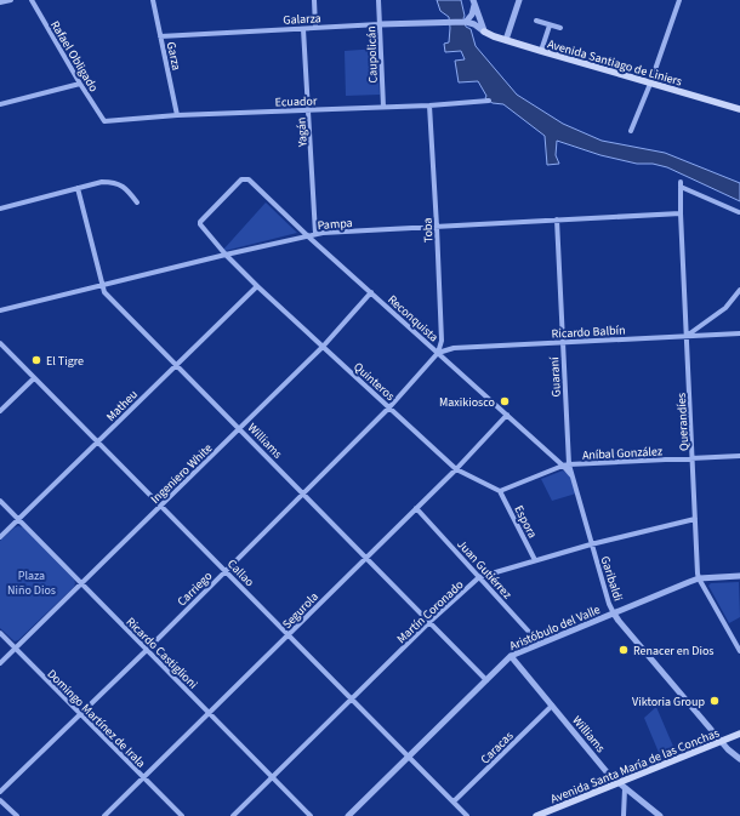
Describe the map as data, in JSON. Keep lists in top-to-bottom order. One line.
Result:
{"streets":{"main road":["Avenida Santiago de Liniers","Avenida Santa María de las Conchas"],"street":["Galarza","Caupolicán","Rafael Obligado","Garza","Ecuador","Yagán","Pampa","Toba","Reconquista","Ricardo Balbín","Guaraní","Quinteros","Matheu","Querandíes","Williams","Aníbal González","Ingeniero White","Espora","Juan Gutiérrez","Callao","Garibaldi","Carriego","Segurola","Martín Coronado","Aristóbulo del Valle","Ricardo Castiglioni","Domingo Martínez de Irala","Caracas"]},"crossings":[["Galarza","Caupolicán"],["Galarza","Garza"],["Galarza","Avenida Santiago de Liniers"],["Galarza","Yagán"],["Caupolicán","Ecuador"],["Rafael Obligado","Ecuador"],["Garza","Ecuador"],["Ecuador","Yagán"],["Ecuador","Toba"],["Yagán","Pampa"],["Pampa","Toba"],["Pampa","Reconquista"],["Pampa","Guaraní"],["Pampa","Quinteros"],["Pampa","Querandíes"],["Pampa","Williams"],["Toba","Reconquista"],["Toba","Ricardo Balbín"],["Toba","Carriego"],["Reconquista","Ricardo Balbín"],["Reconquista","Guaraní"],["Reconquista","Quinteros"],["Reconquista","Aníbal González"],["Reconquista","Ingeniero White"],["Reconquista","Garibaldi"],["Reconquista","Carriego"],["Reconquista","Segurola"],["Ricardo Balbín","Guaraní"],["Ricardo Balbín","Querandíes"],["Ricardo Balbín","Carriego"],["Guaraní","Aníbal González"],["Guaraní","Garibaldi"],["Quinteros","Matheu"],["Quinteros","Ingeniero White"],["Quinteros","Espora"],["Quinteros","Carriego"],["Quinteros","Segurola"],["Matheu","Williams"],["Matheu","Callao"],["Matheu","Ricardo Castiglioni"],["Querandíes","Aníbal González"],["Querandíes","Martín Coronado"],["Querandíes","Aristóbulo del Valle"],["Williams","Ingeniero White"],["Williams","Carriego"],["Williams","Segurola"],["Williams","Martín Coronado"],["Williams","Aristóbulo del Valle"],["Williams","Caracas"],["Williams","Avenida Santa María de las Conchas"],["Ingeniero White","Callao"],["Ingeniero White","Ricardo Castiglioni"],["Ingeniero White","Domingo Martínez de Irala"],["Espora","Martín Coronado"],["Juan Gutiérrez","Segurola"],["Juan Gutiérrez","Martín Coronado"],["Juan Gutiérrez","Aristóbulo del Valle"],["Callao","Carriego"],["Callao","Segurola"],["Callao","Martín Coronado"],["Callao","Aristóbulo del Valle"],["Callao","Caracas"],["Garibaldi","Martín Coronado"],["Garibaldi","Aristóbulo del Valle"],["Garibaldi","Avenida Santa María de las Conchas"],["Carriego","Ricardo Castiglioni"],["Carriego","Domingo Martínez de Irala"],["Segurola","Ricardo Castiglioni"],["Segurola","Domingo Martínez de Irala"],["Martín Coronado","Ricardo Castiglioni"]],"parks":["Plaza Niño Dios"],"places":["El Tigre","Maxikiosco","Renacer en Dios","Viktoria Group"]}
